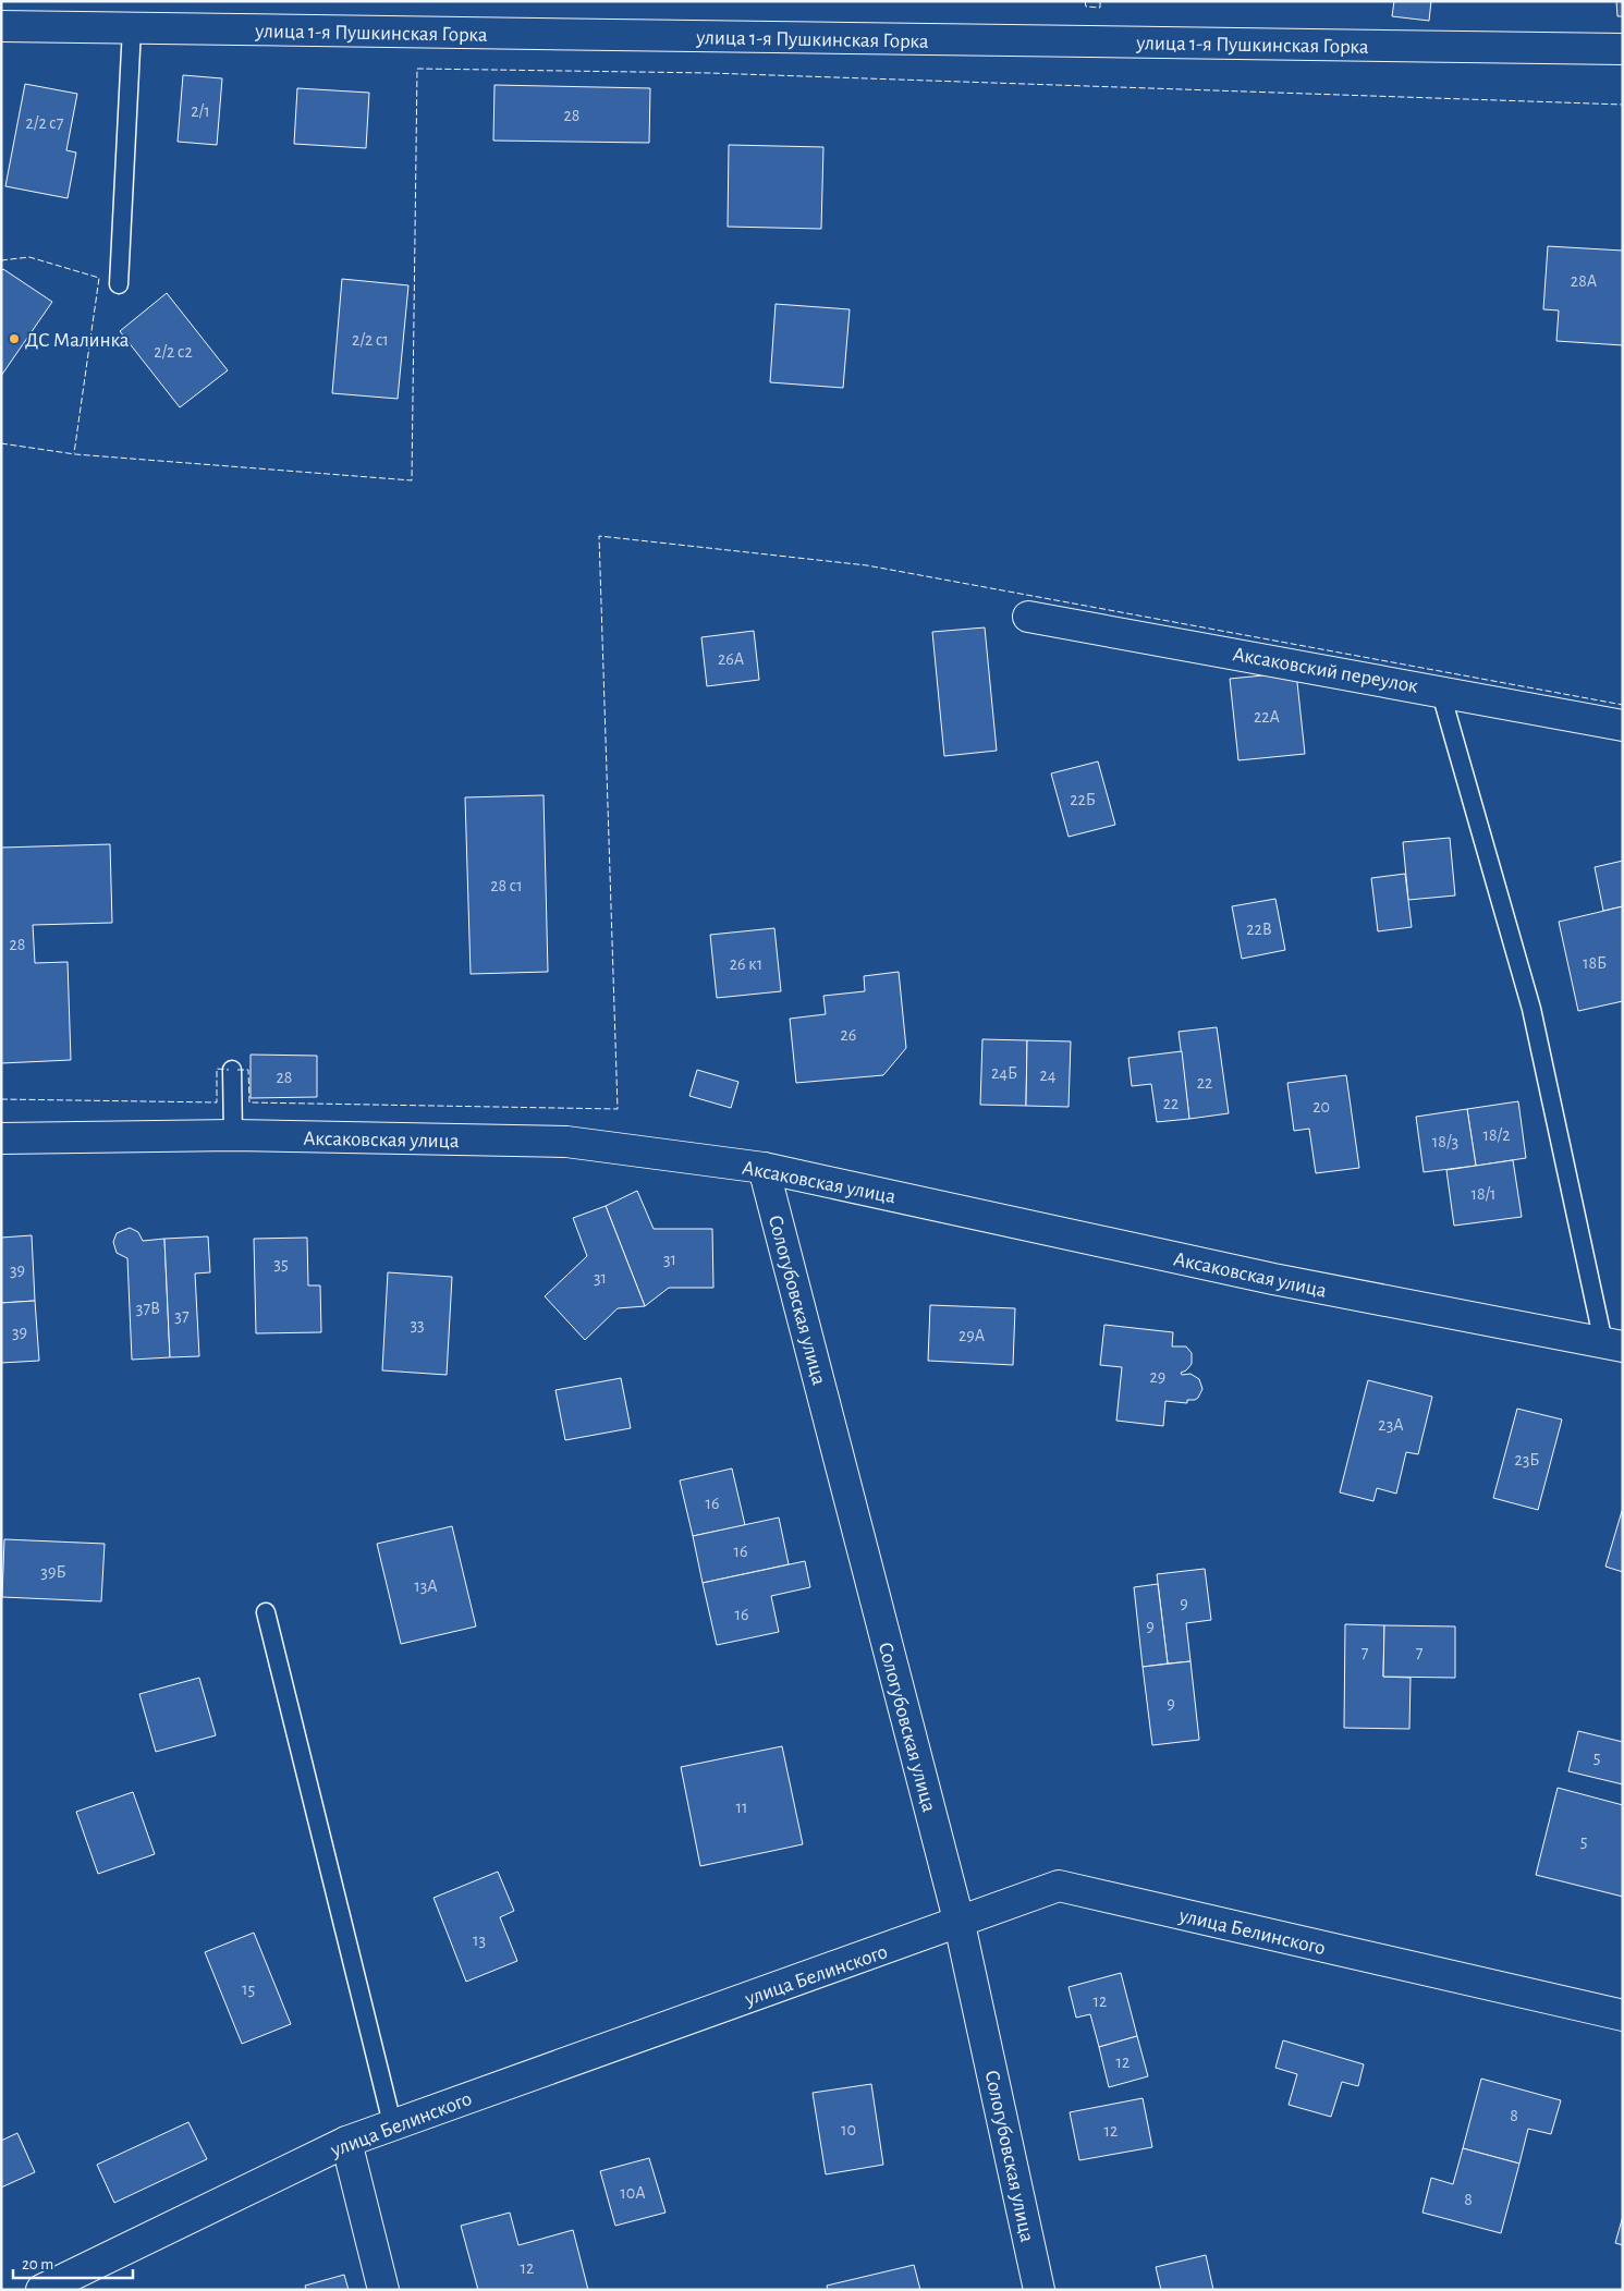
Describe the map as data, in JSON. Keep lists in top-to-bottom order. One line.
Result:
{"streets":{"street":["улица 1-я Пушкинская Горка","Аксаковский переулок","Аксаковская улица","Сологубовская улица","улица Белинского"]},"crossings":[["Аксаковская улица","Сологубовская улица"],["Сологубовская улица","улица Белинского"]],"places":["ДС Малинка"],"house_numbers":["2/1","28","2/2 с7","28А","2/2 с1","2/2 с2","26А","22А","22Б","28 с1","22В","28","18Б","26 к1","26","24Б","24","28","22","22","20","18/2","18/3","18/1","31","35","39","31","37В","37","33","39","29А","29","23А","23Б","16","16","39Б","13А","9","16","9","7","7","9","5","11","5","13","15","12","12","8","10","12","10А","8","12"],"scale_bar":"20 m"}
